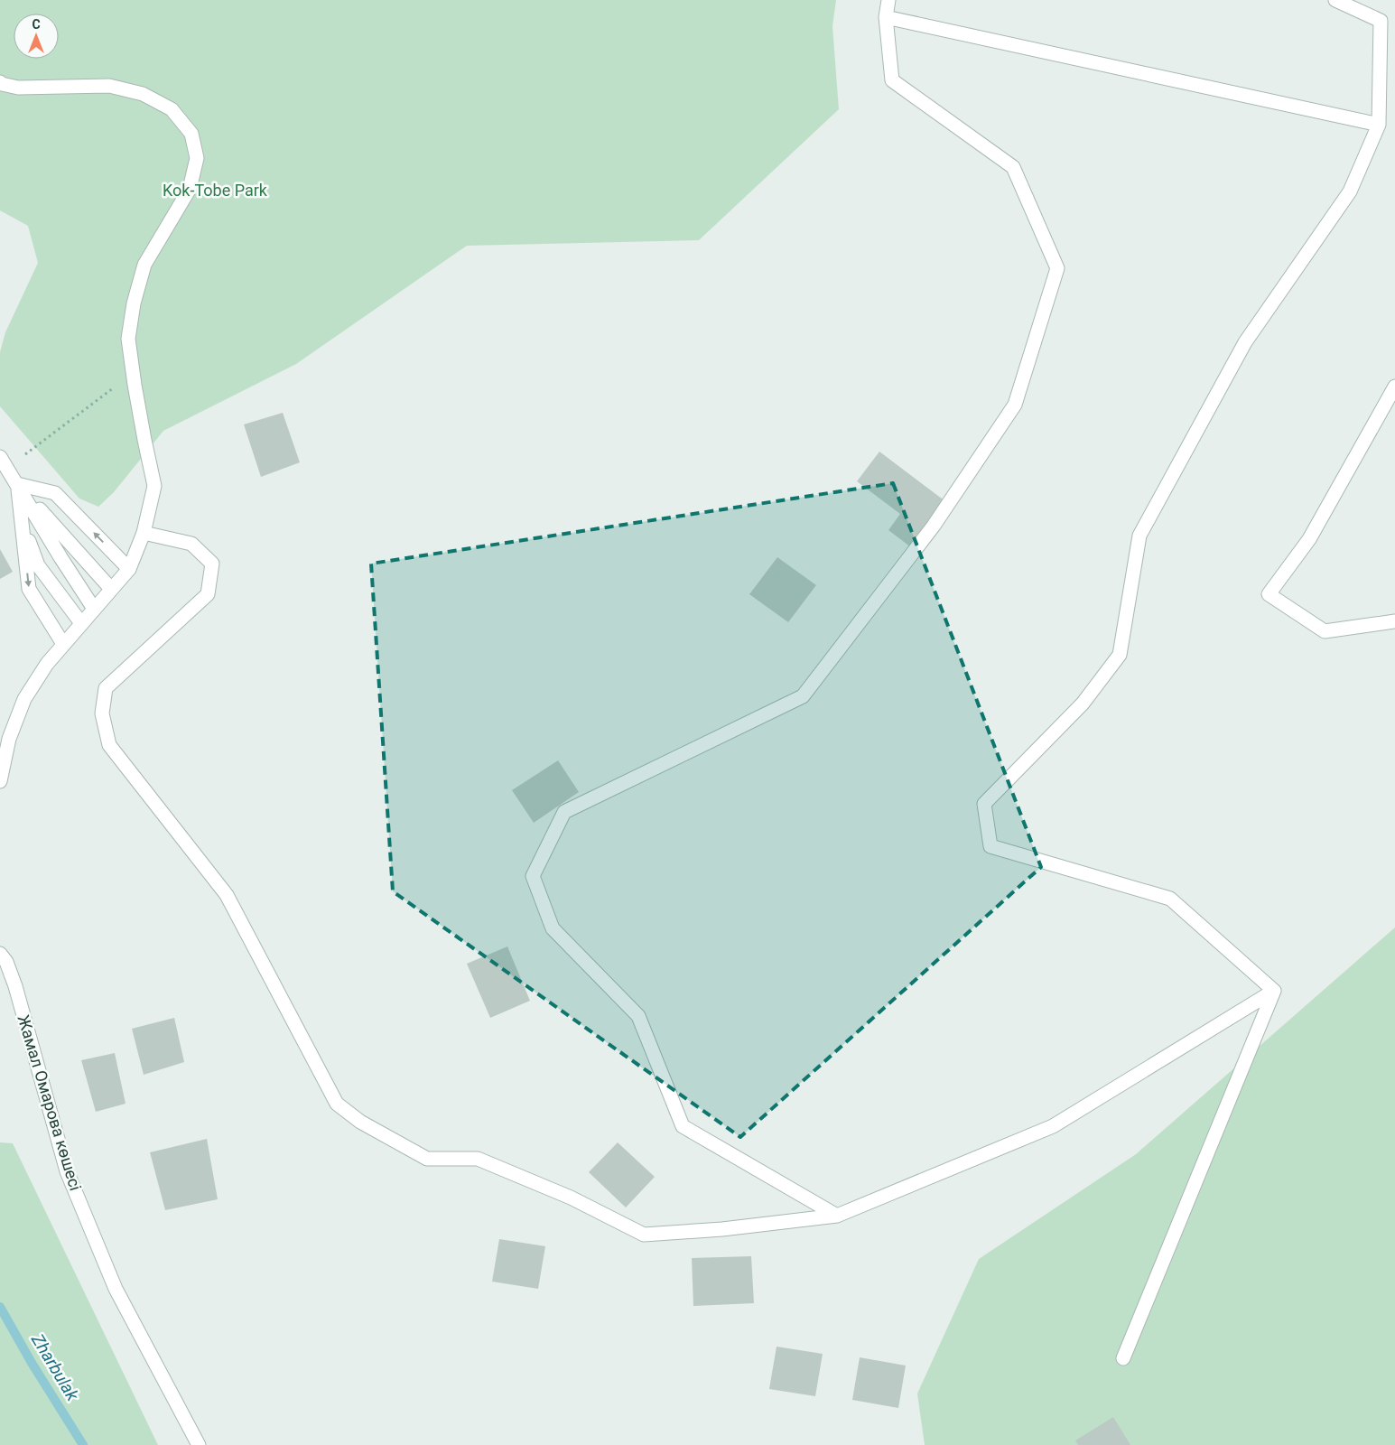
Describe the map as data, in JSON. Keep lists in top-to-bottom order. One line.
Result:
{"streets":{"street":["Жамал Омарова көшесі"]},"water":["Zharbulak"],"parks":["Kok-Tobe Park"],"north":"top"}
